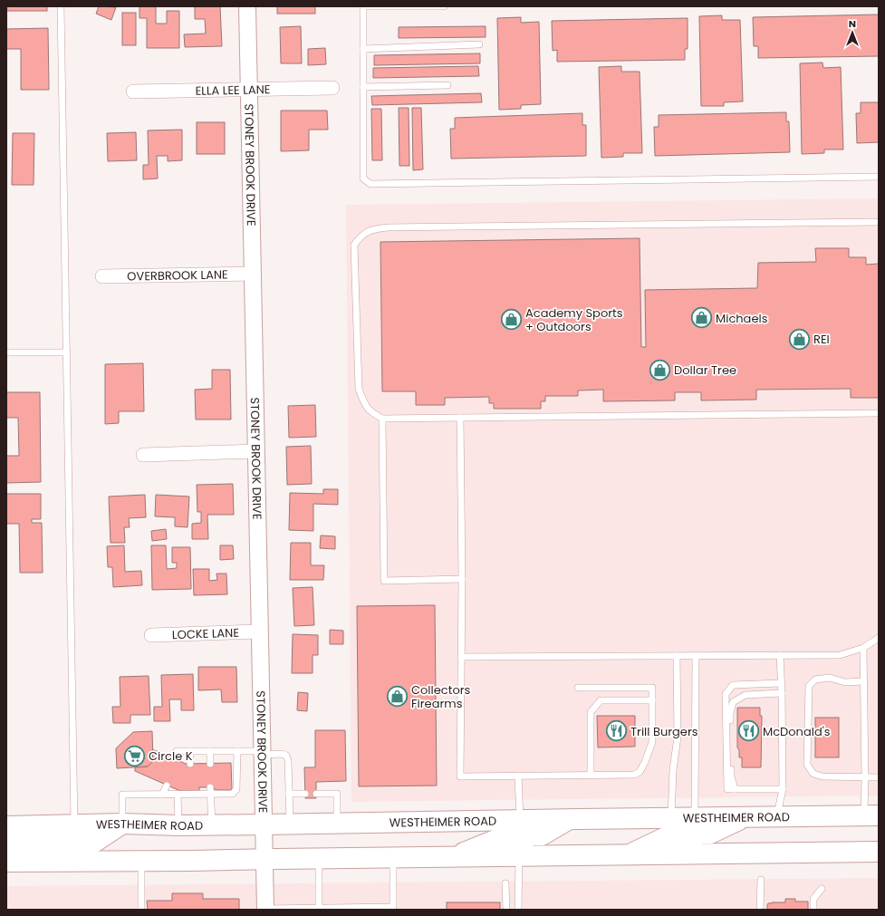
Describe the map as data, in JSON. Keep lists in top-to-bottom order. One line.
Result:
{"streets":{"main road":["WESTHEIMER ROAD"],"street":["ELLA LEE LANE","STONEY BROOK DRIVE","OVERBROOK LANE","LOCKE LANE"]},"crossings":[["ELLA LEE LANE","STONEY BROOK DRIVE"],["STONEY BROOK DRIVE","OVERBROOK LANE"],["STONEY BROOK DRIVE","LOCKE LANE"],["STONEY BROOK DRIVE","WESTHEIMER ROAD"]],"places":{"shop":["Michaels","Academy Sports + Outdoors","REI","Dollar Tree","Collectors Firearms"],"restaurant":["Trill Burgers","McDonald's"],"supermarket":["Circle K"]},"north":"top"}
